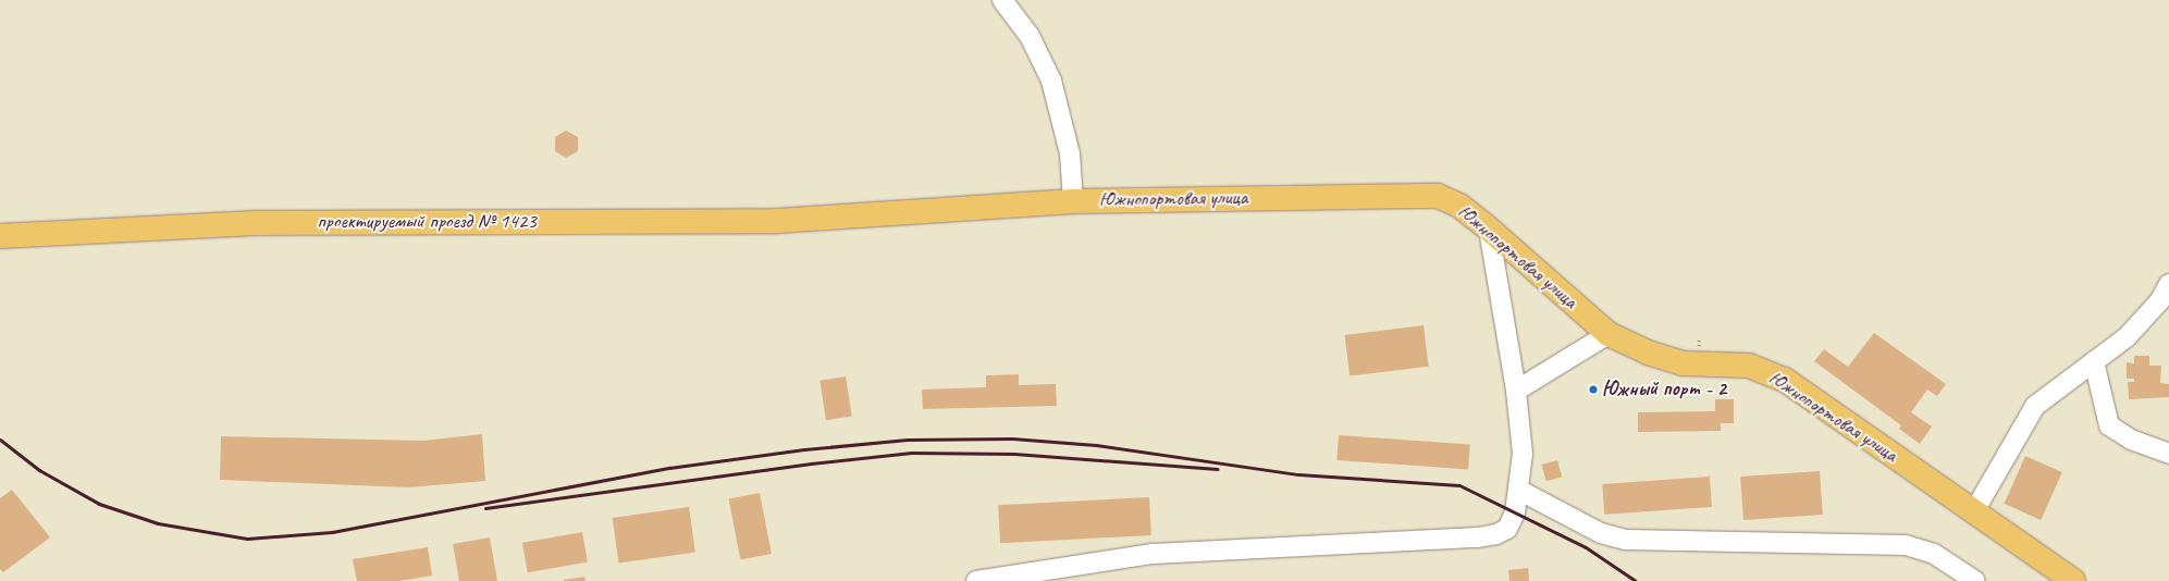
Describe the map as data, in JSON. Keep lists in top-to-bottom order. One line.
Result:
{"streets":{"main road":["Южнопортовая улица","проектируемый проезд № 1423"]},"crossings":[["Южнопортовая улица","проектируемый проезд № 1423"]],"places":["Южный порт - 2"]}
